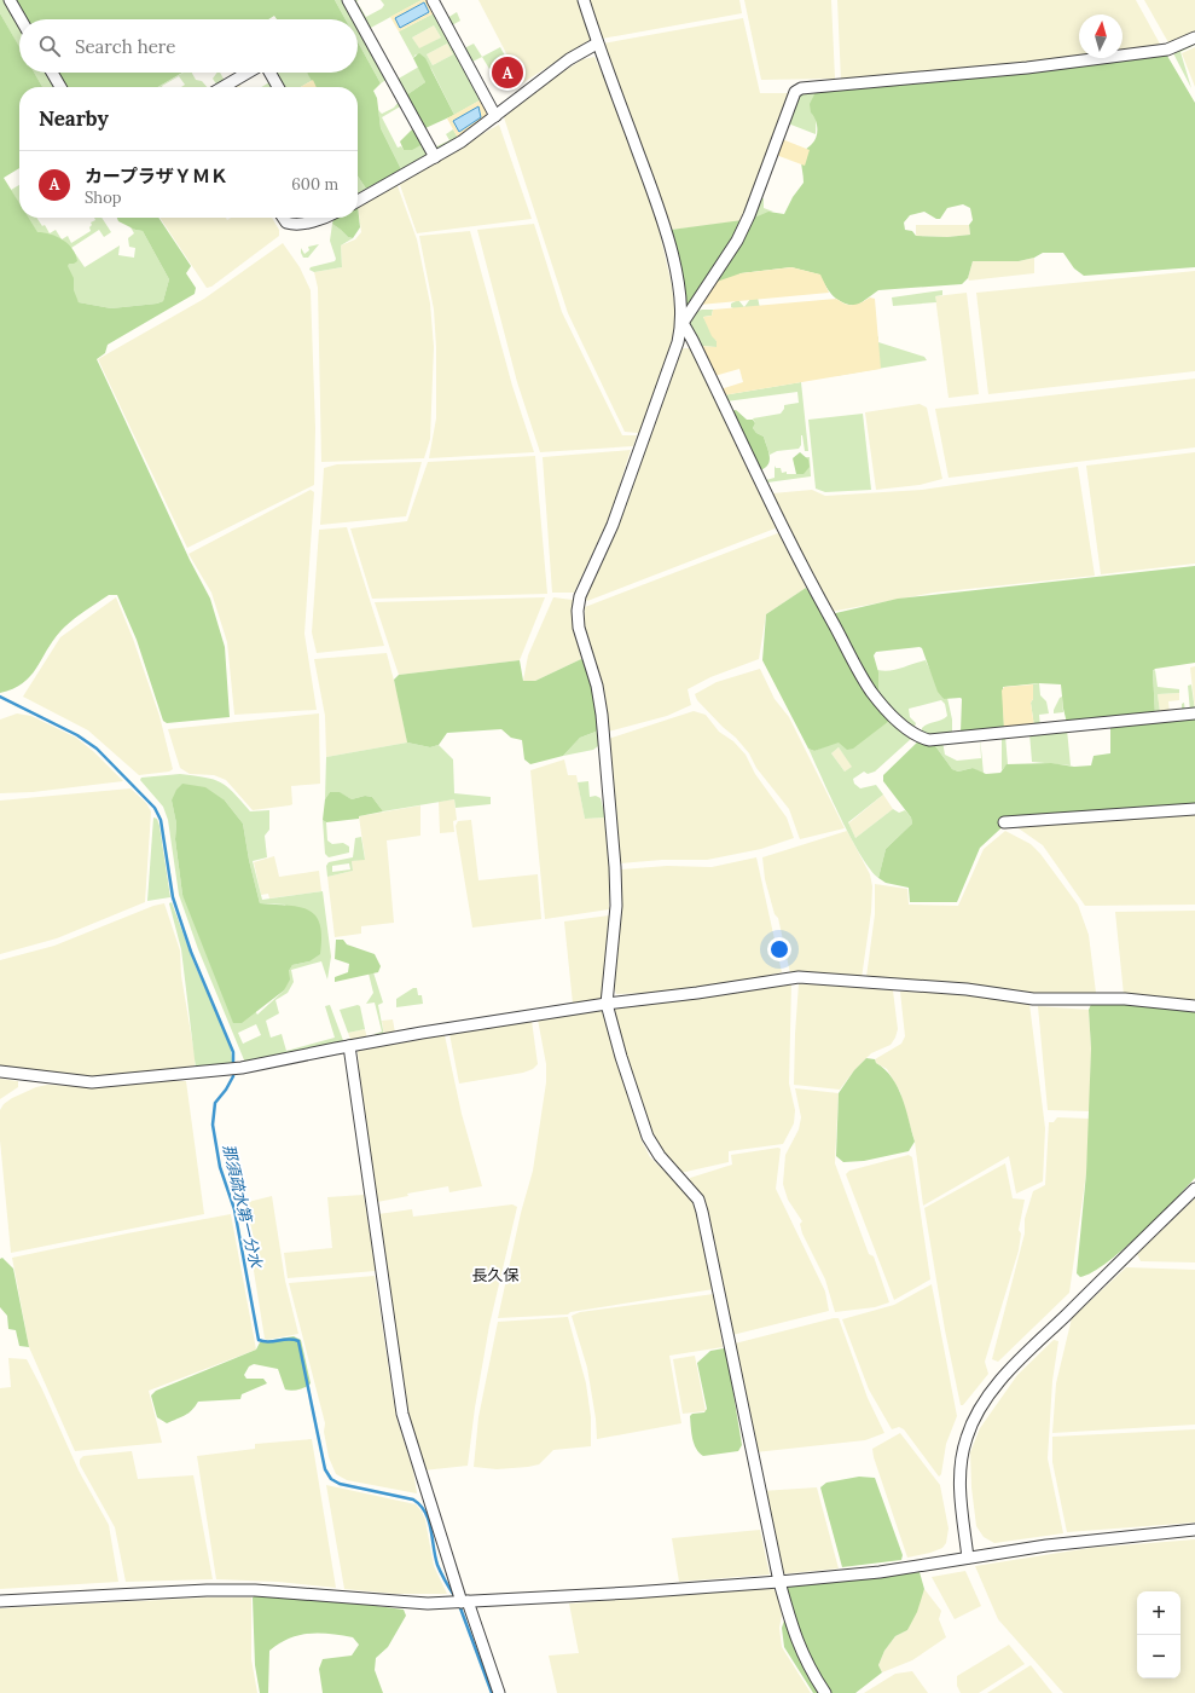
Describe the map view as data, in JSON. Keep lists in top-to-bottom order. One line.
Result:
{"districts":["長久保"],"water":["那須疏水第一分水"],"north":"top","page":{"search":"Search here","pins":"A","heading":"Nearby","list":[{"mark":"A","name":"カープラザＹＭＫ","note":"Shop","value":"600 m"}],"map_buttons":["+","−"]}}
